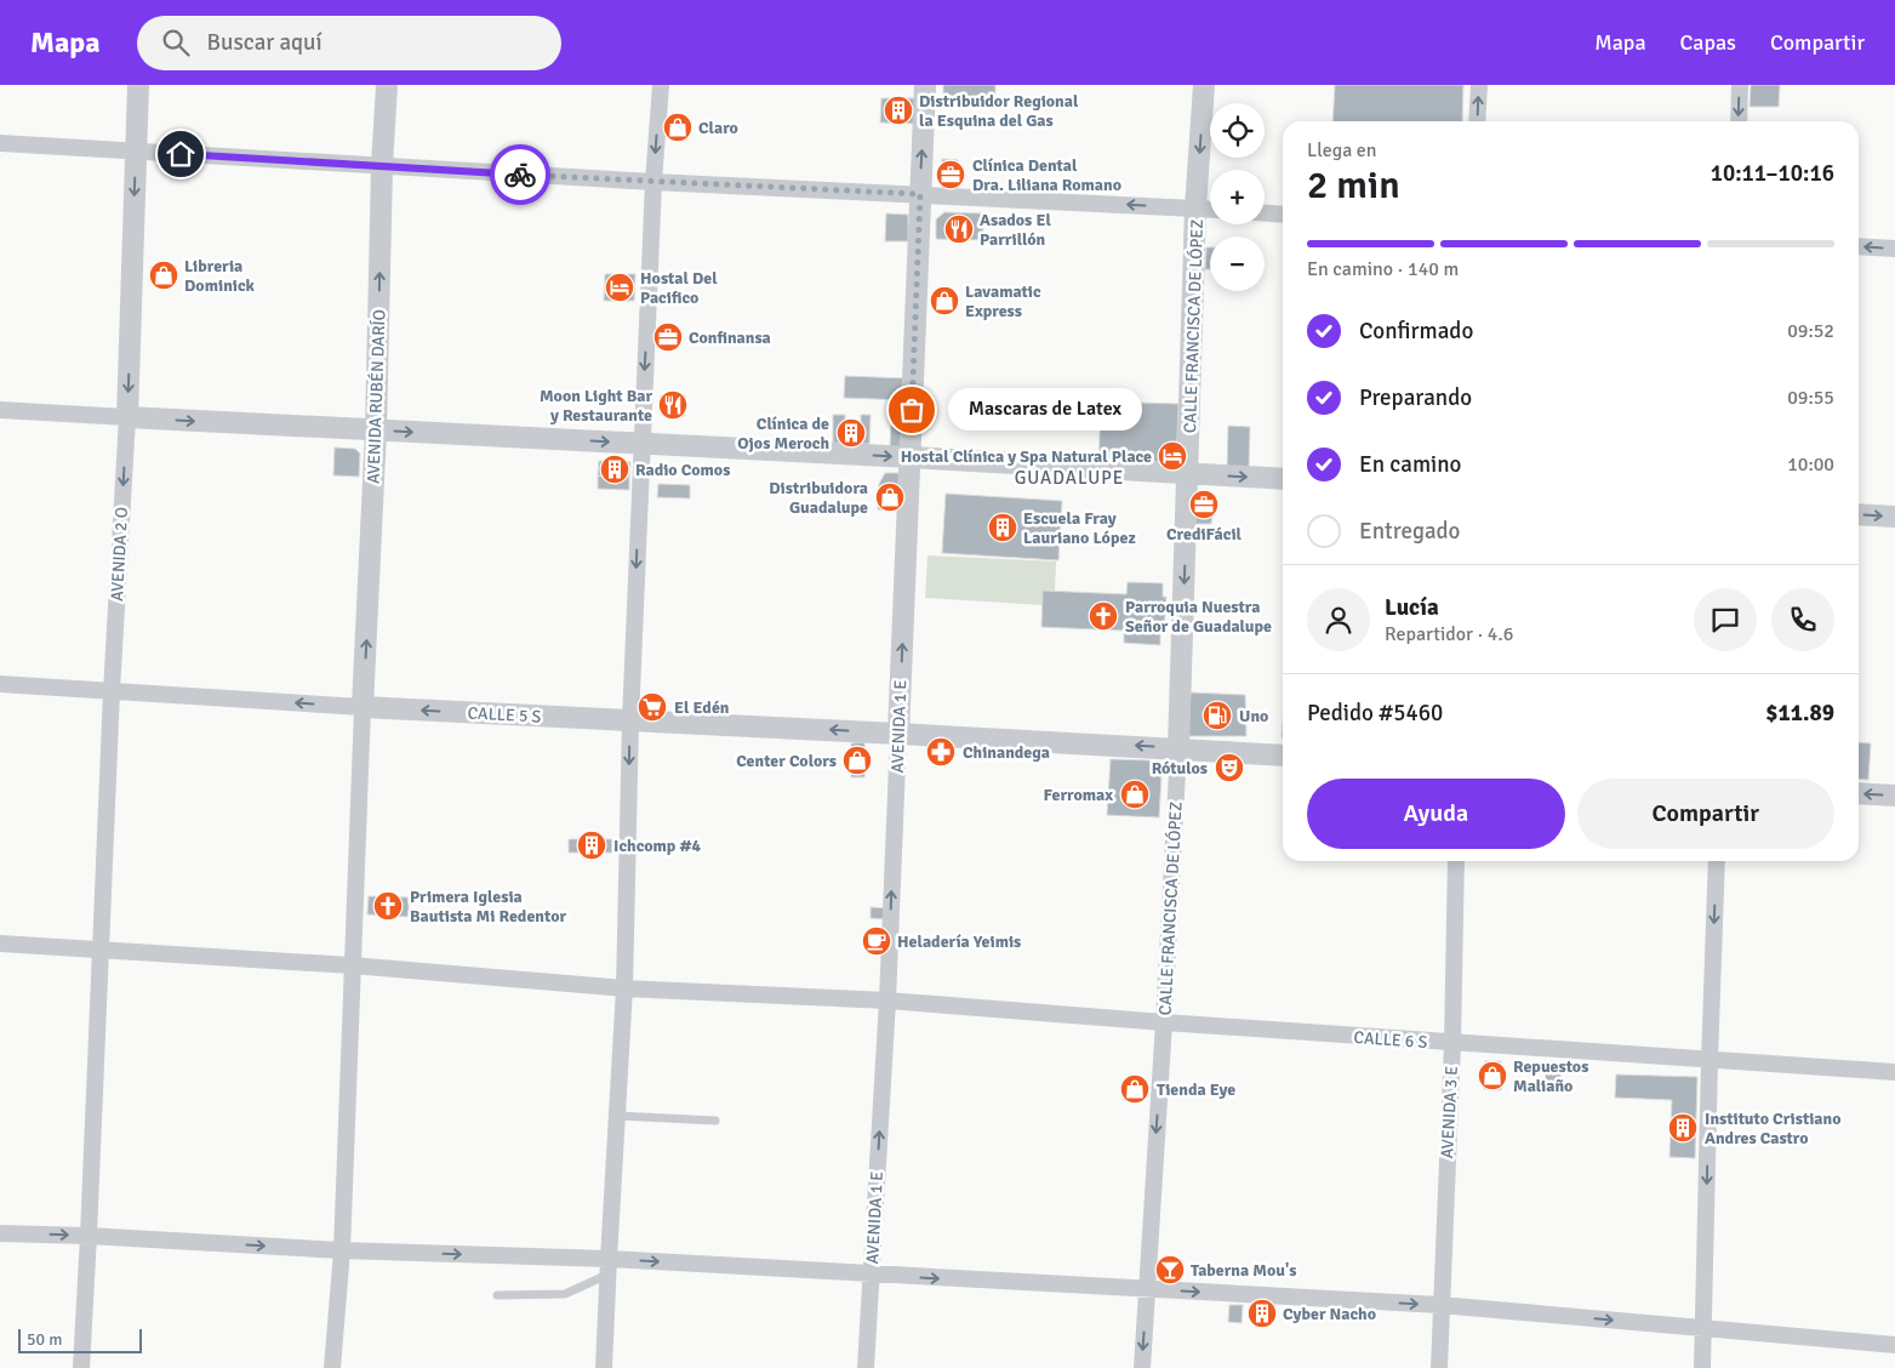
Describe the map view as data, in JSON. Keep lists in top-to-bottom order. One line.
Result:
{"streets":{"street":["CALLE FRANCISCA DE LÓPEZ","AVENIDA RUBÉN DARÍO","AVENIDA 2 O","CALLE 5 S","AVENIDA 1 E","CALLE 6 S","AVENIDA 3 E"]},"crossings":[["CALLE FRANCISCA DE LÓPEZ","CALLE 5 S"],["CALLE FRANCISCA DE LÓPEZ","CALLE 6 S"],["AVENIDA RUBÉN DARÍO","CALLE 5 S"],["AVENIDA 2 O","CALLE 5 S"],["AVENIDA 2 O","CALLE 6 S"],["CALLE 5 S","AVENIDA 1 E"],["AVENIDA 1 E","CALLE 6 S"],["CALLE 6 S","AVENIDA 3 E"]],"one_way":["CALLE FRANCISCA DE LÓPEZ","AVENIDA RUBÉN DARÍO","CALLE 5 S","AVENIDA 1 E"],"districts":["GUADALUPE"],"places":{"building":["Distribuidor Regional la Esquina del Gas","Clínica de Ojos Meroch","Radio Comos","Escuela Fray Lauriano López","Ichcomp #4","Instituto Cristiano Andres Castro","Cyber Nacho"],"shop":["Claro","Libreria Dominick","Lavamatic Express","Distribuidora Guadalupe","Center Colors","Ferromax","Repuestos Maliaño","Tienda Eye"],"office":["Clínica Dental Dra. Liliana Romano","Confinansa","CrediFácil"],"restaurant":["Asados El Parrillón","Moon Light Bar y Restaurante"],"hotel":["Hostal Del Pacifico","Hostal Clínica y Spa Natural Place"],"other":["Mascaras de Latex"],"church":["Parroquia Nuestra Señor de Guadalupe","Primera Iglesia Bautista Mi Redentor"],"supermarket":["El Edén"],"fuel station":["Uno"],"pharmacy":["Chinandega"],"theatre":["Rótulos"],"cafe":["Heladería Yeimis"],"bar":["Taberna Mou's"]},"scale_bar":"50 m","page":{"header":"Mapa","search":"Buscar aquí","nav":["Mapa","Capas","Compartir"],"map_buttons":["+","−"],"heading":["2 min","Llega en","10:11–10:16"],"panel":["Lucía","Repartidor · 4.6","Pedido #5460","$11.89"],"bar":"En camino · 140 m","list":[["Confirmado","09:52"],["Preparando","09:55"],["En camino","10:00"],"Entregado"],"bubble":"Mascaras de Latex","buttons":["Ayuda","Compartir"],"scale":"50 m"}}
